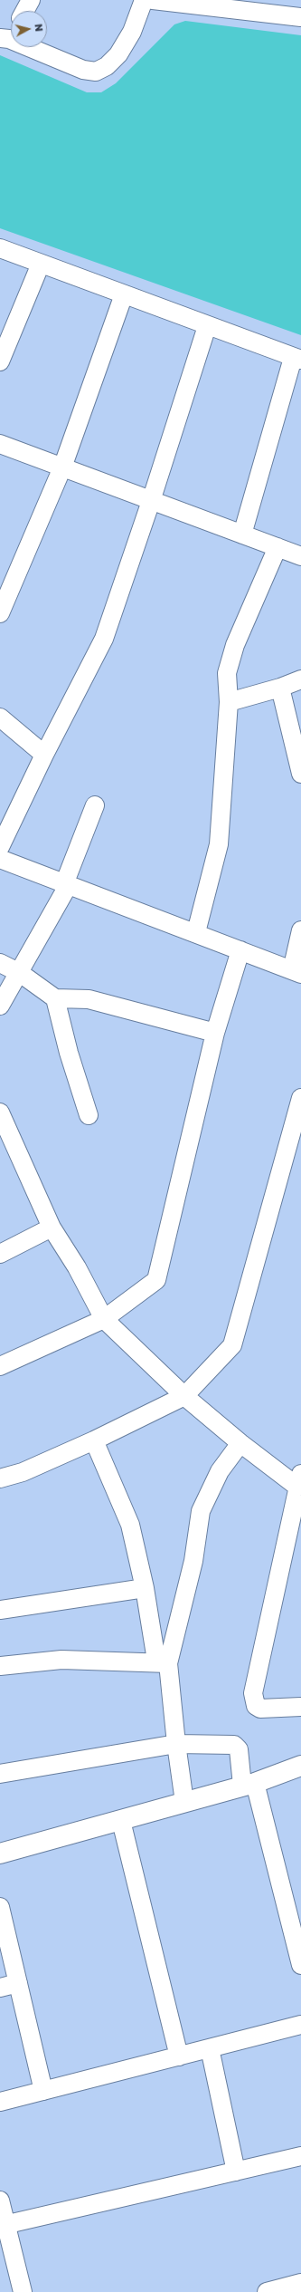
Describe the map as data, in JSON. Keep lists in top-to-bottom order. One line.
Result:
{"north":"right"}
